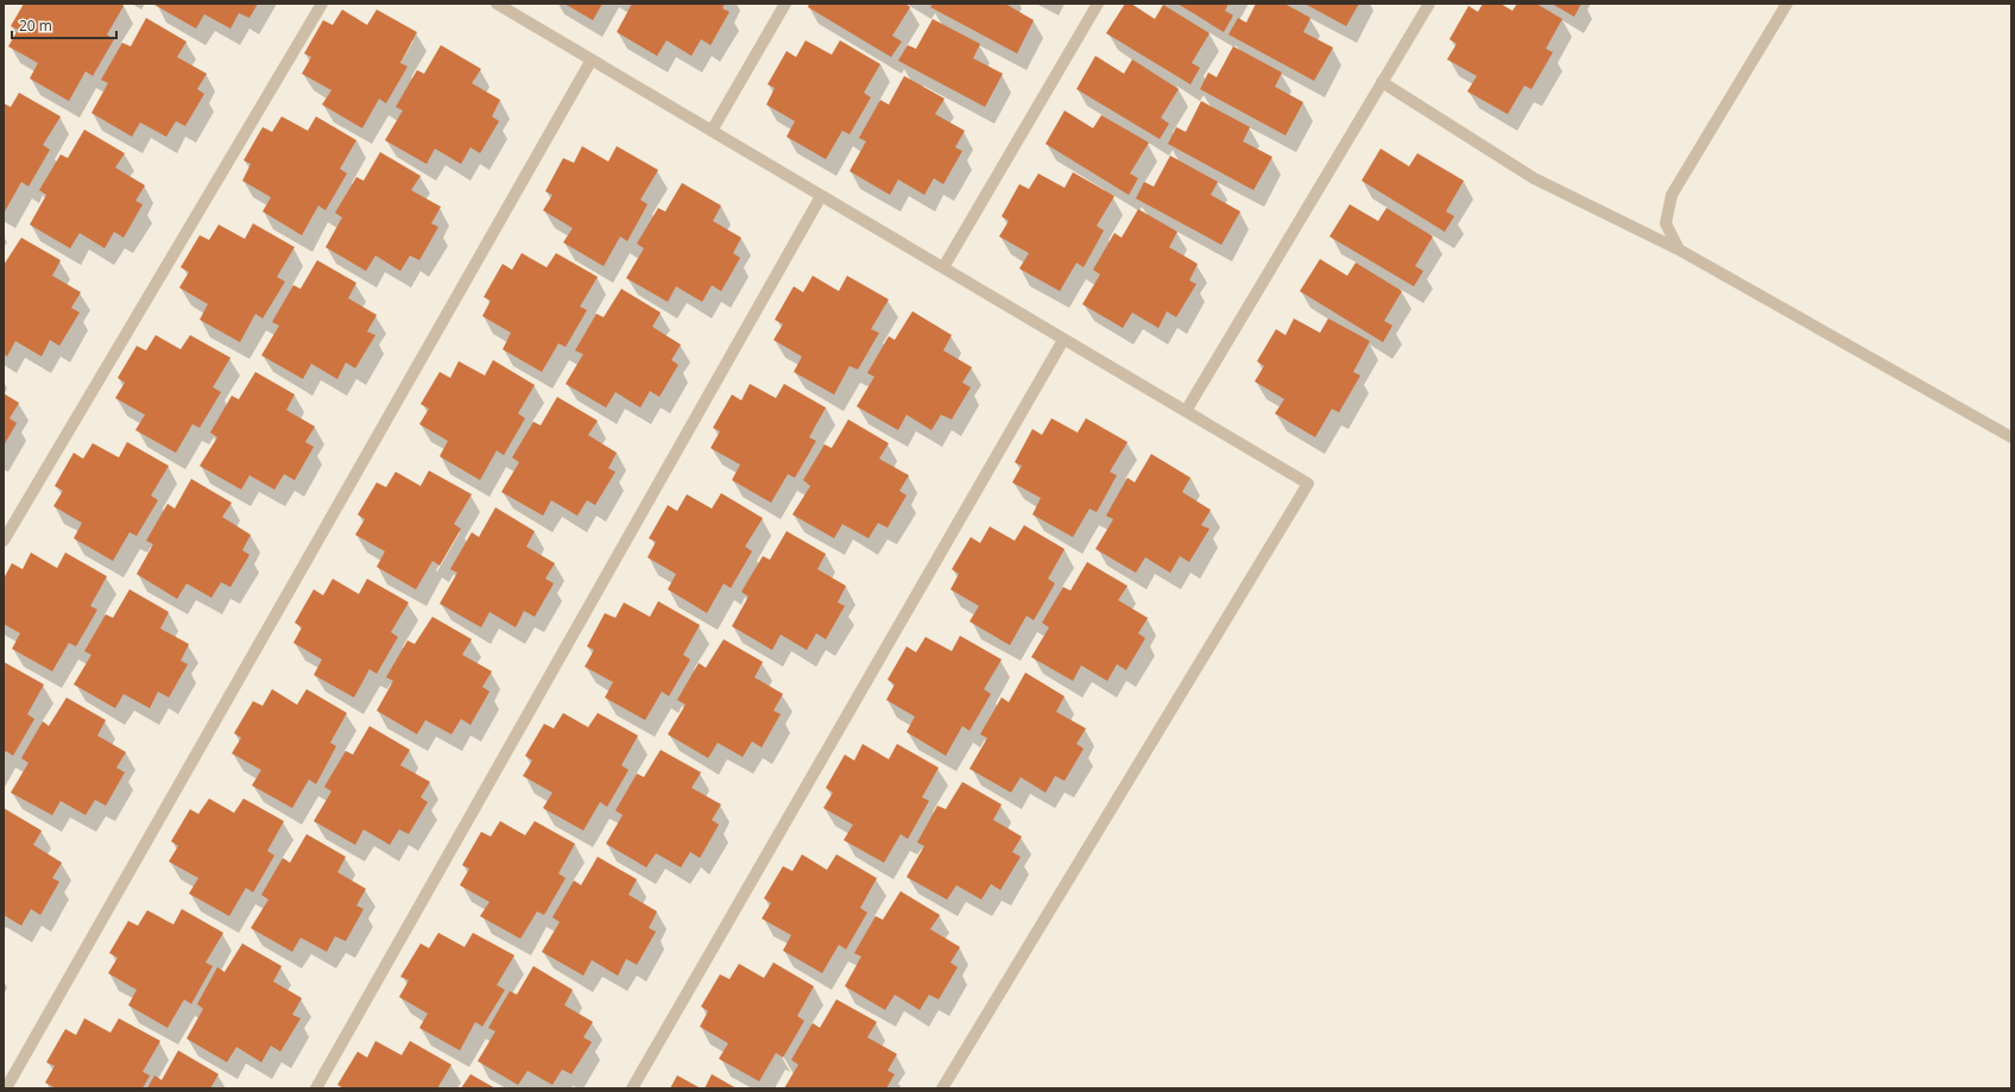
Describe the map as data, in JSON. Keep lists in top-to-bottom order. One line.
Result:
{"scale_bar":"20 m"}
